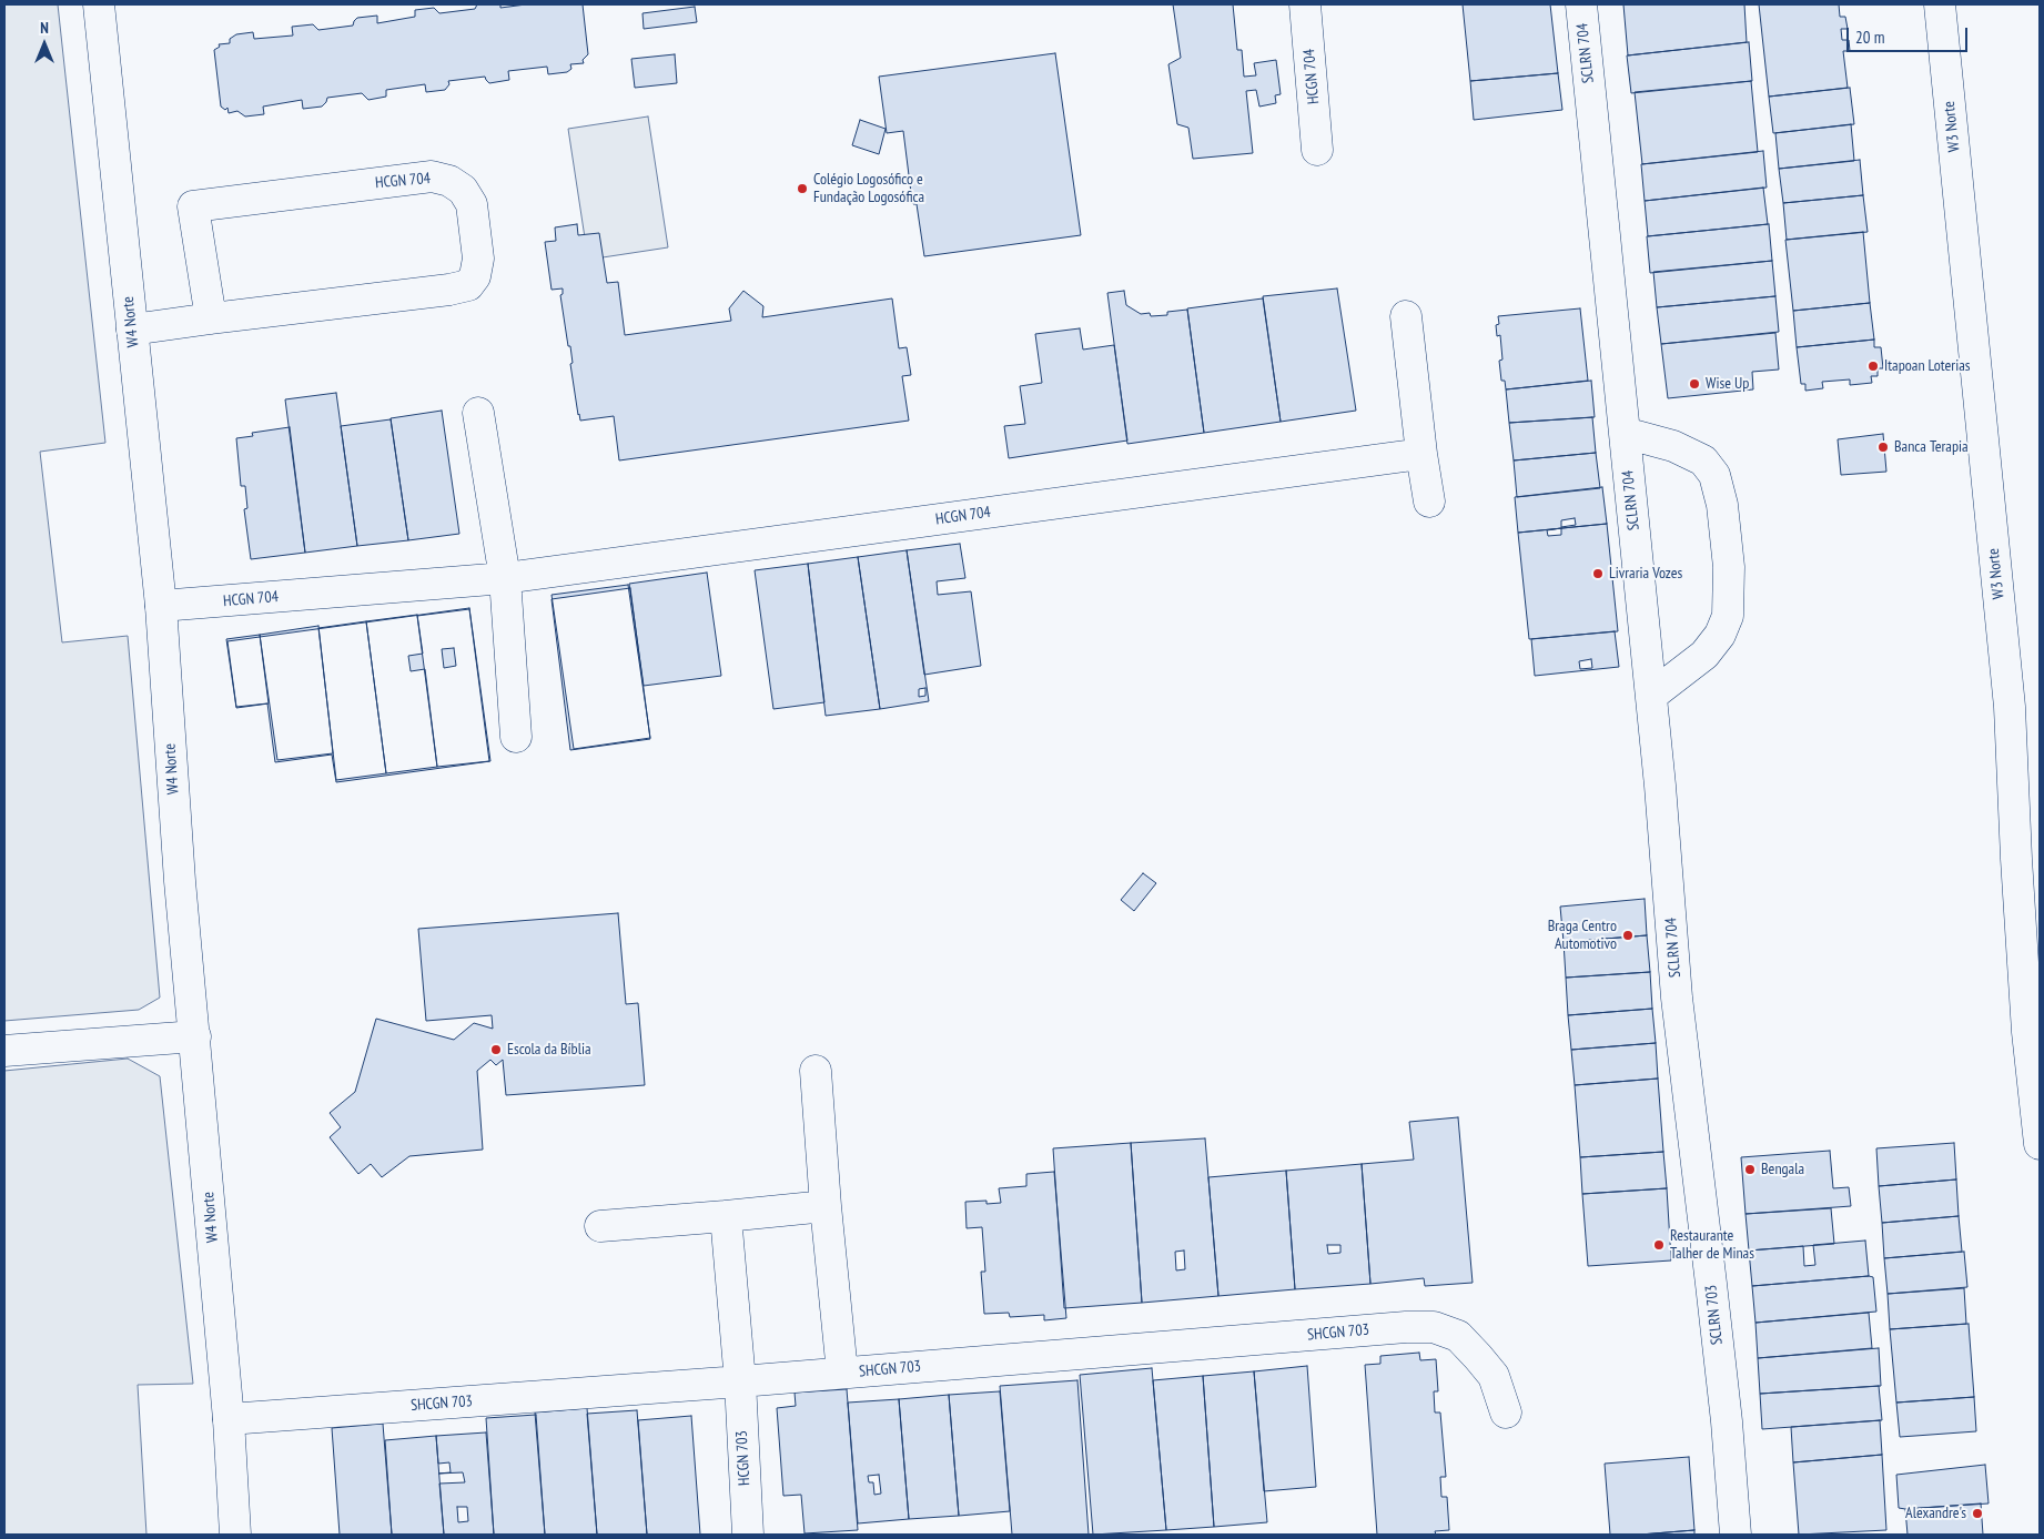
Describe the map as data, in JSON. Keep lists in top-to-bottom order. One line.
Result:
{"streets":{"street":["SCLRN 704","HCGN 704","W3 Norte","W4 Norte","SCLRN 703","SHCGN 703","HCGN 703"]},"crossings":[["SCLRN 704","SCLRN 703"],["HCGN 704","W4 Norte"],["W4 Norte","SHCGN 703"],["SHCGN 703","HCGN 703"]],"places":["Colégio Logosófico e Fundação Logosófica","Itapoan Loterias","Wise Up","Banca Terapia","Livraria Vozes","Braga Centro Automotivo","Escola da Bíblia","Bengala","Restaurante Talher de Minas","Alexandre's"],"scale_bar":"20 m","north":"top"}
